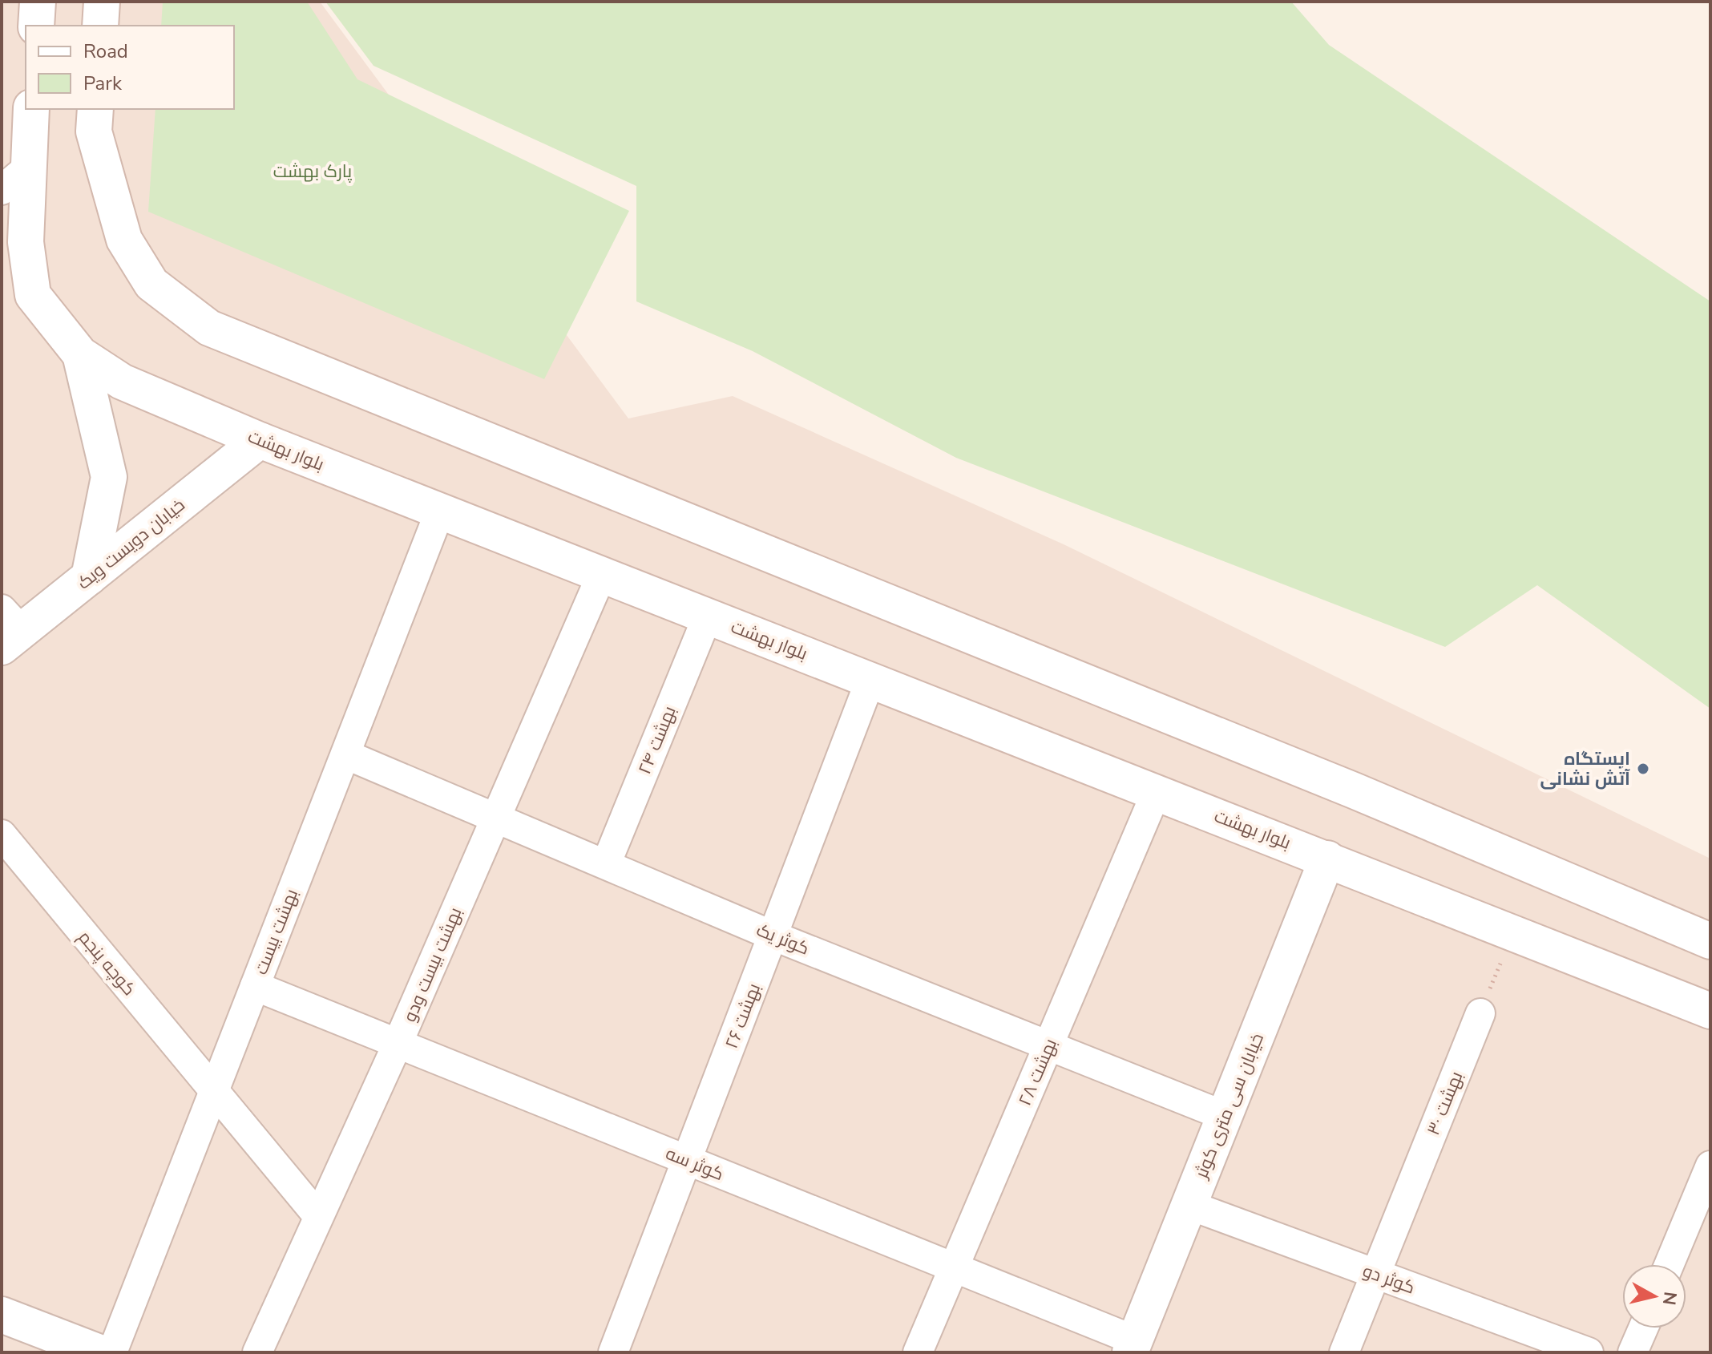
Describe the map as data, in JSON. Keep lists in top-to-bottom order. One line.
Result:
{"streets":{"main road":["بلوار بهشت","خیابان دویست ویک","خیابان سی متری کوثر"],"street":["بهشت ۲۴","بهشت بیست","کوثر یک","کوچه پنجم","بهشت بیست ودو","بهشت ۲۶","بهشت ۲۸","بهشت ۳۰","کوثر سه","کوثر دو"]},"crossings":[["بلوار بهشت","خیابان دویست ویک"],["بلوار بهشت","بهشت ۲۴"],["بلوار بهشت","بهشت بیست"],["بلوار بهشت","بهشت بیست ودو"],["بلوار بهشت","بهشت ۲۶"],["بلوار بهشت","بهشت ۲۸"],["بلوار بهشت","خیابان سی متری کوثر"],["بهشت ۲۴","کوثر یک"],["بهشت بیست","کوثر یک"],["بهشت بیست","کوچه پنجم"],["بهشت بیست","کوثر سه"],["کوثر یک","بهشت بیست ودو"],["کوثر یک","بهشت ۲۶"],["کوثر یک","بهشت ۲۸"],["کوثر یک","خیابان سی متری کوثر"],["کوچه پنجم","بهشت بیست ودو"],["بهشت بیست ودو","کوثر سه"],["بهشت ۲۶","کوثر سه"],["بهشت ۲۸","کوثر سه"],["بهشت ۳۰","کوثر دو"],["خیابان سی متری کوثر","کوثر سه"],["خیابان سی متری کوثر","کوثر دو"]],"parks":["پارک بهشت"],"places":["ایستگاه آتش نشانی"],"legend":["Road","Park"],"north":"right"}
